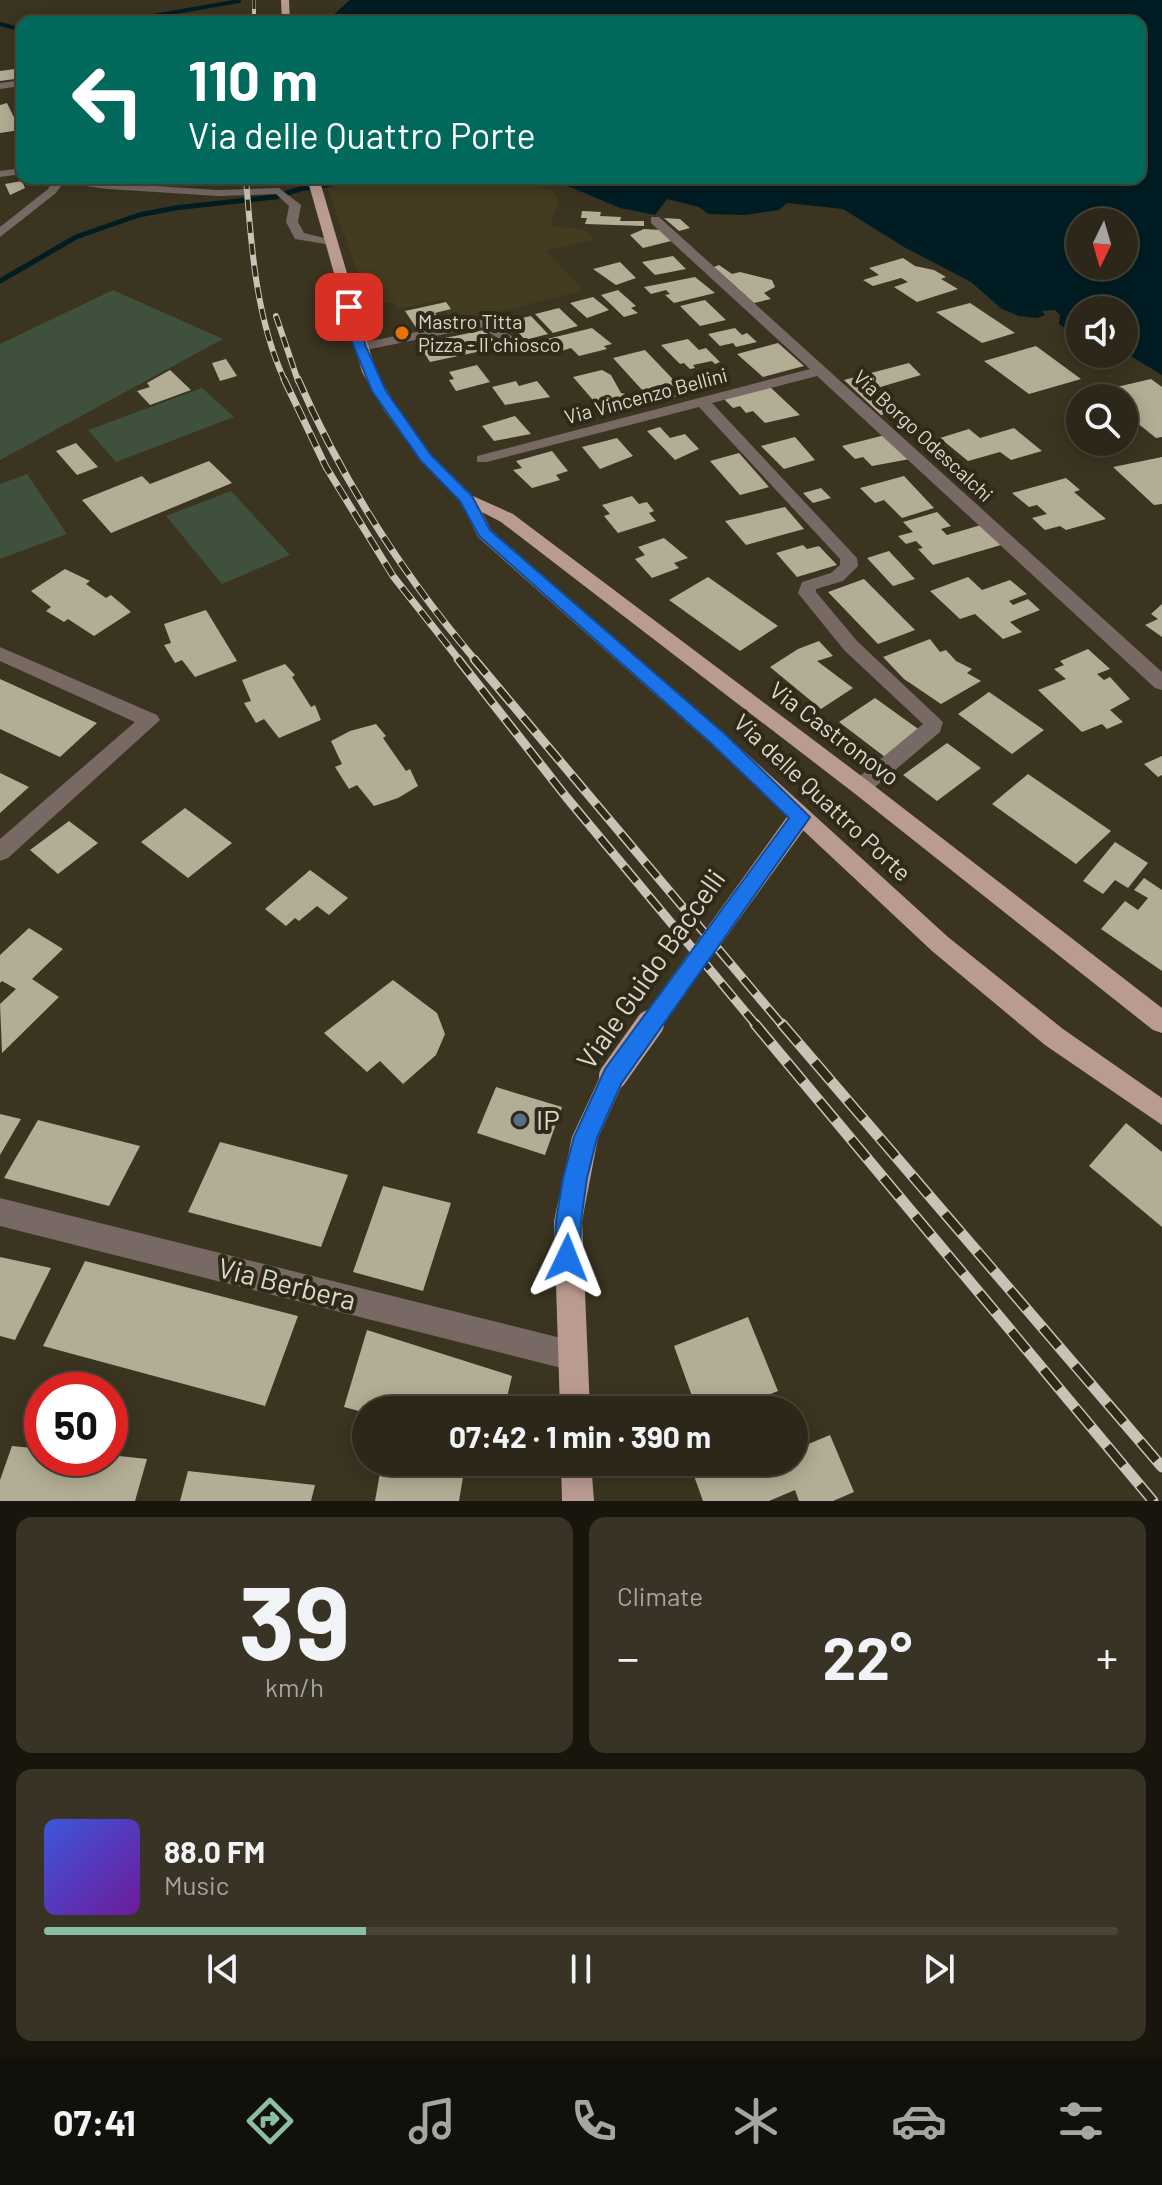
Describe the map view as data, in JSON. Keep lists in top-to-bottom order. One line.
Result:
{"streets":{"main road":["Via Castronovo","Via delle Quattro Porte","Viale Guido Baccelli"],"street":["Via Vincenzo Bellini","Via Borgo Odescalchi","Via Berbera"]},"crossings":[["Via Vincenzo Bellini","Via Borgo Odescalchi"],["Via Castronovo","Via delle Quattro Porte"],["Via delle Quattro Porte","Viale Guido Baccelli"],["Viale Guido Baccelli","Via Berbera"]],"places":["Mastro Titta Pizza - Il chiosco","IP"],"north":"bottom","page":{"turn":["110 m","Via delle Quattro Porte"],"limit":"50","trip":"07:42 · 1 min · 390 m","tile":[["39","km/h"],"Climate"],"heat":["−","22°","+"],"song":["88.0 FM","Music"],"tabs":"07:41"}}
